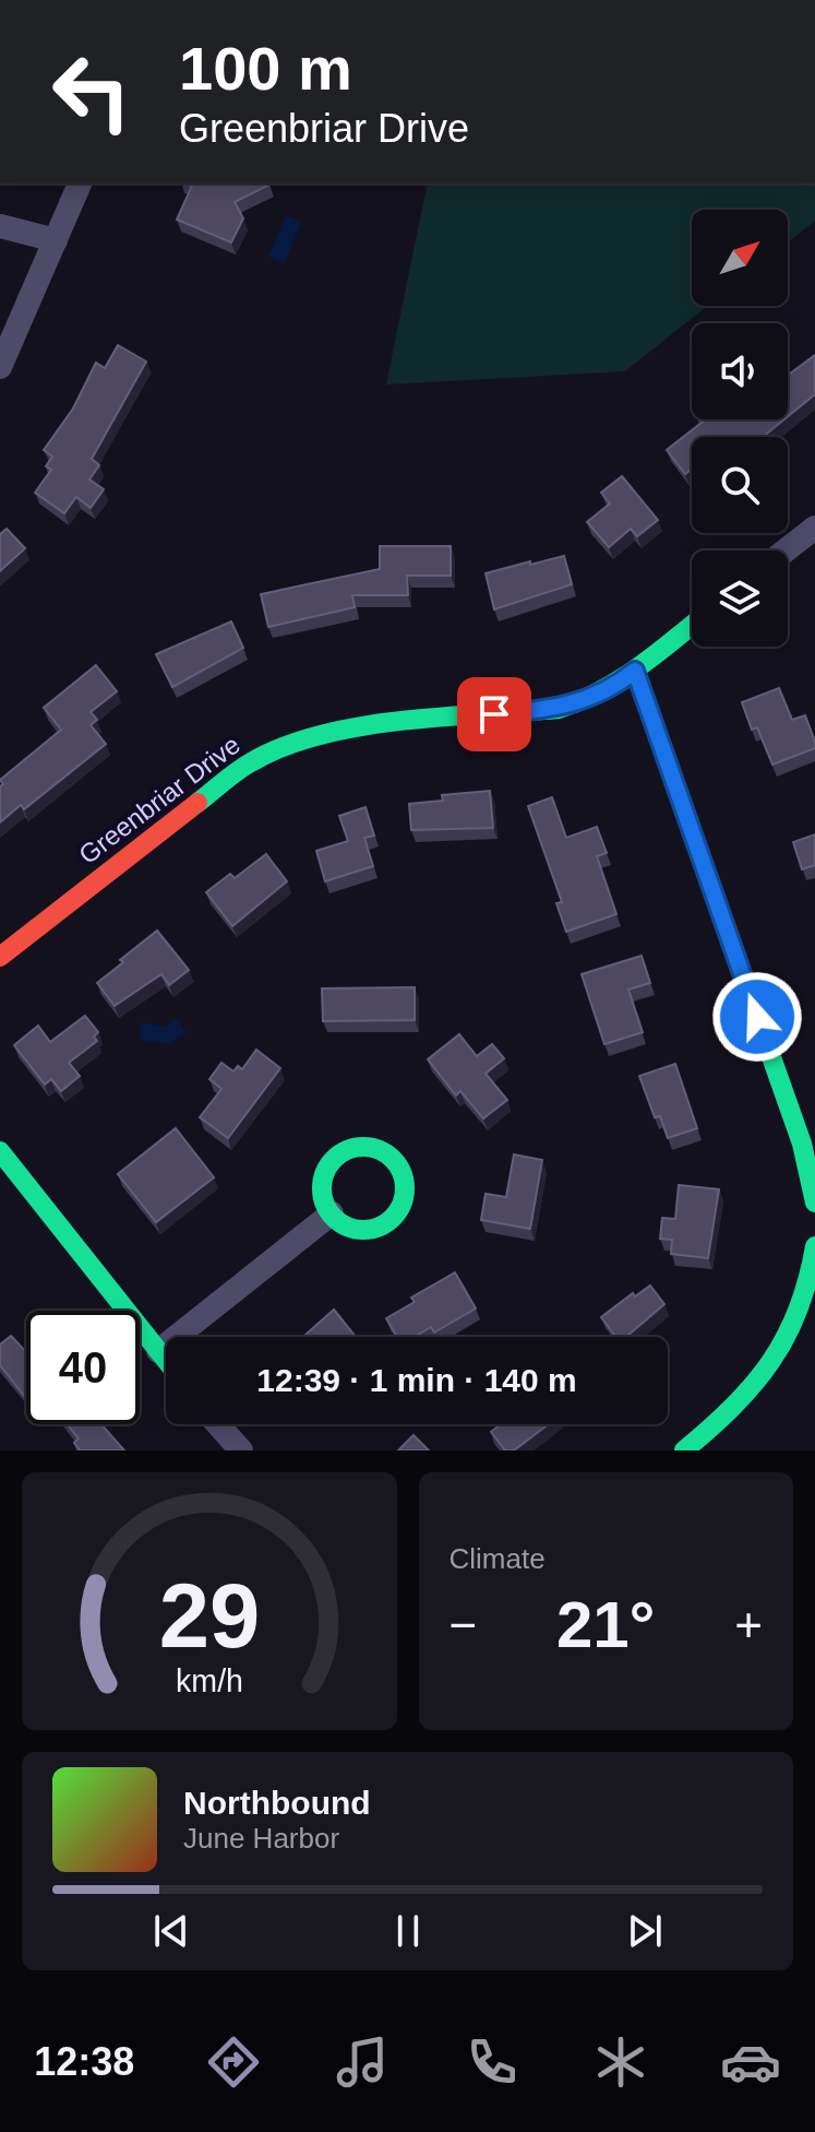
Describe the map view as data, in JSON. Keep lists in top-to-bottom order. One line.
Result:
{"streets":{"street":["Greenbriar Drive"]},"north":"top right","page":{"turn":["100 m","Greenbriar Drive"],"limit":"40","trip":"12:39 · 1 min · 140 m","tile":"Climate","heat":["−","21°","+"],"song":["Northbound","June Harbor"],"tabs":"12:38","gauge":["29","km/h"]}}
